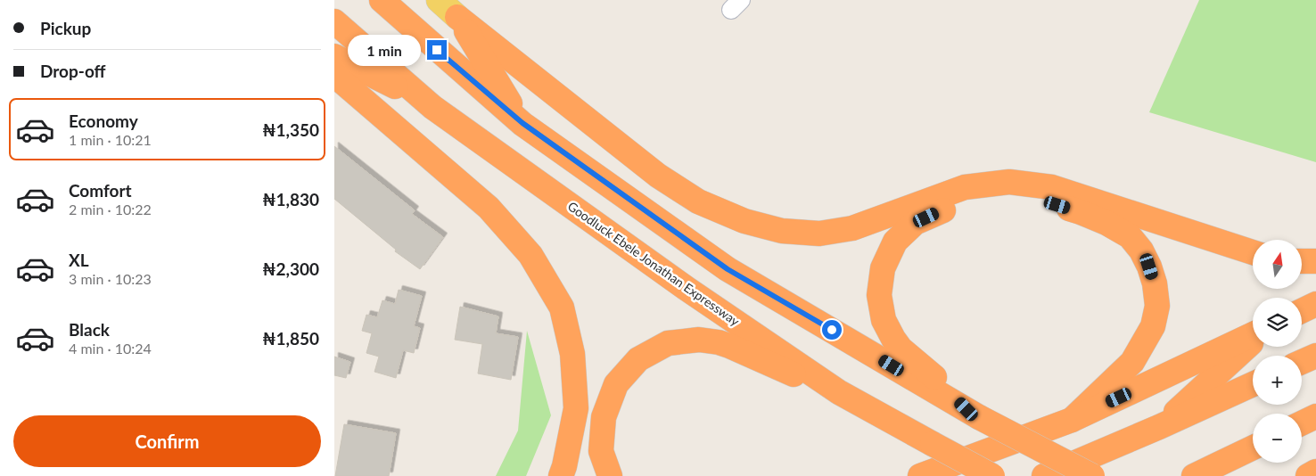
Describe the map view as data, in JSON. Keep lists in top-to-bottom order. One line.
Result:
{"streets":{"highway":["Goodluck Ebele Jonathan Expressway"]},"north":"top","page":{"banner":["Pickup","Drop-off"],"bubble":"1 min","list":[{"name":"Economy","note":"1 min · 10:21","value":"₦1,350"},{"name":"Comfort","note":"2 min · 10:22","value":"₦1,830"},{"name":"XL","note":"3 min · 10:23","value":"₦2,300"},{"name":"Black","note":"4 min · 10:24","value":"₦1,850"}],"map_buttons":["+","−"],"buttons":"Confirm"}}
